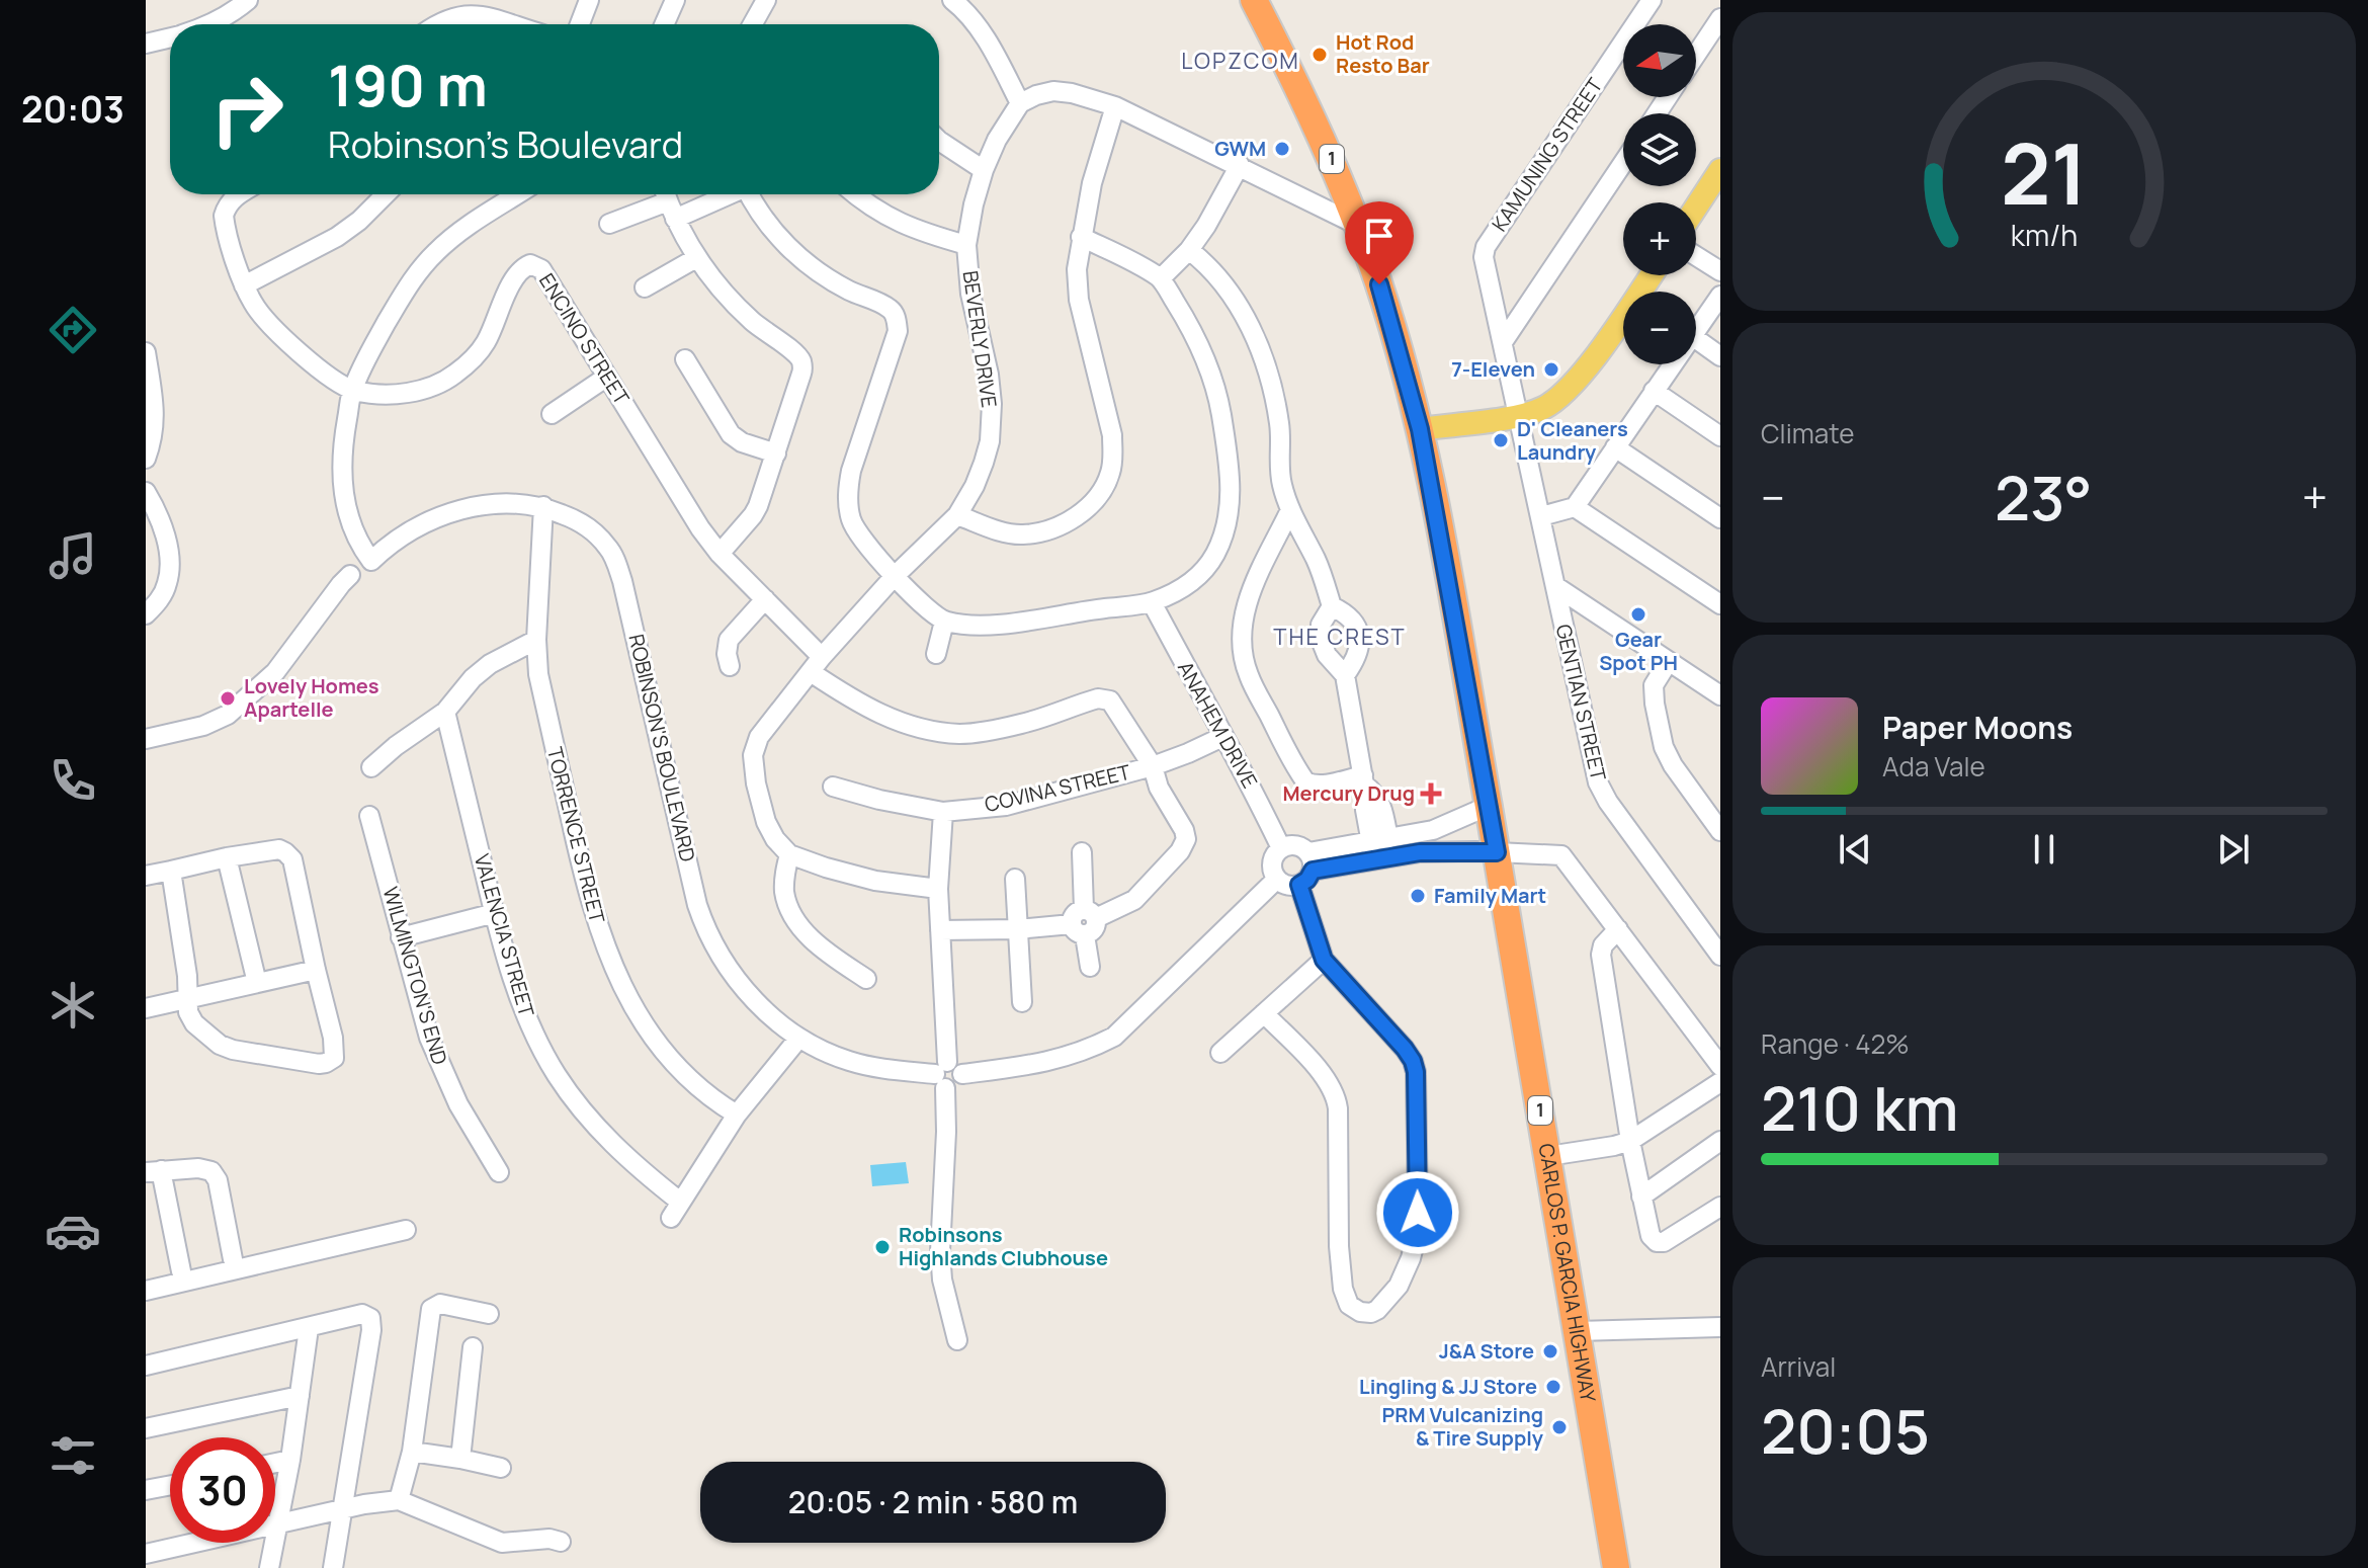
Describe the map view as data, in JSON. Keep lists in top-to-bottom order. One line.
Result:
{"streets":{"highway":["1","CARLOS P. GARCIA HIGHWAY"],"street":["KAMUNING STREET","ENCINO STREET","BEVERLY DRIVE","GENTIAN STREET","ANAHEM DRIVE","ROBINSON'S BOULEVARD","COVINA STREET","TORRENCE STREET","VALENCIA STREET","WILMINGTON'S END"]},"crossings":[["KAMUNING STREET","GENTIAN STREET"],["ENCINO STREET","BEVERLY DRIVE"],["ENCINO STREET","ROBINSON'S BOULEVARD"],["ENCINO STREET","COVINA STREET"],["ANAHEM DRIVE","ROBINSON'S BOULEVARD"],["ANAHEM DRIVE","COVINA STREET"],["ROBINSON'S BOULEVARD","TORRENCE STREET"],["TORRENCE STREET","VALENCIA STREET"]],"districts":["LOPZCOM","THE CREST"],"places":{"other":["Hot Rod Resto Bar","GWM","7-Eleven","D' Cleaners Laundry","Gear Spot PH","Lovely Homes Apartelle","Family Mart","Robinsons Highlands Clubhouse","J&A Store","Lingling & JJ Store","PRM Vulcanizing & Tire Supply"],"health":["Mercury Drug"]},"north":"left","page":{"tabs":"20:03","map_buttons":["+","−"],"turn":["190 m","Robinson's Boulevard"],"tile":["Climate",["Range · 42%","210 km"],["Arrival","20:05"]],"heat":["−","23°","+"],"song":["Paper Moons","Ada Vale"],"limit":"30","trip":"20:05 · 2 min · 580 m","gauge":["21","km/h"]}}
